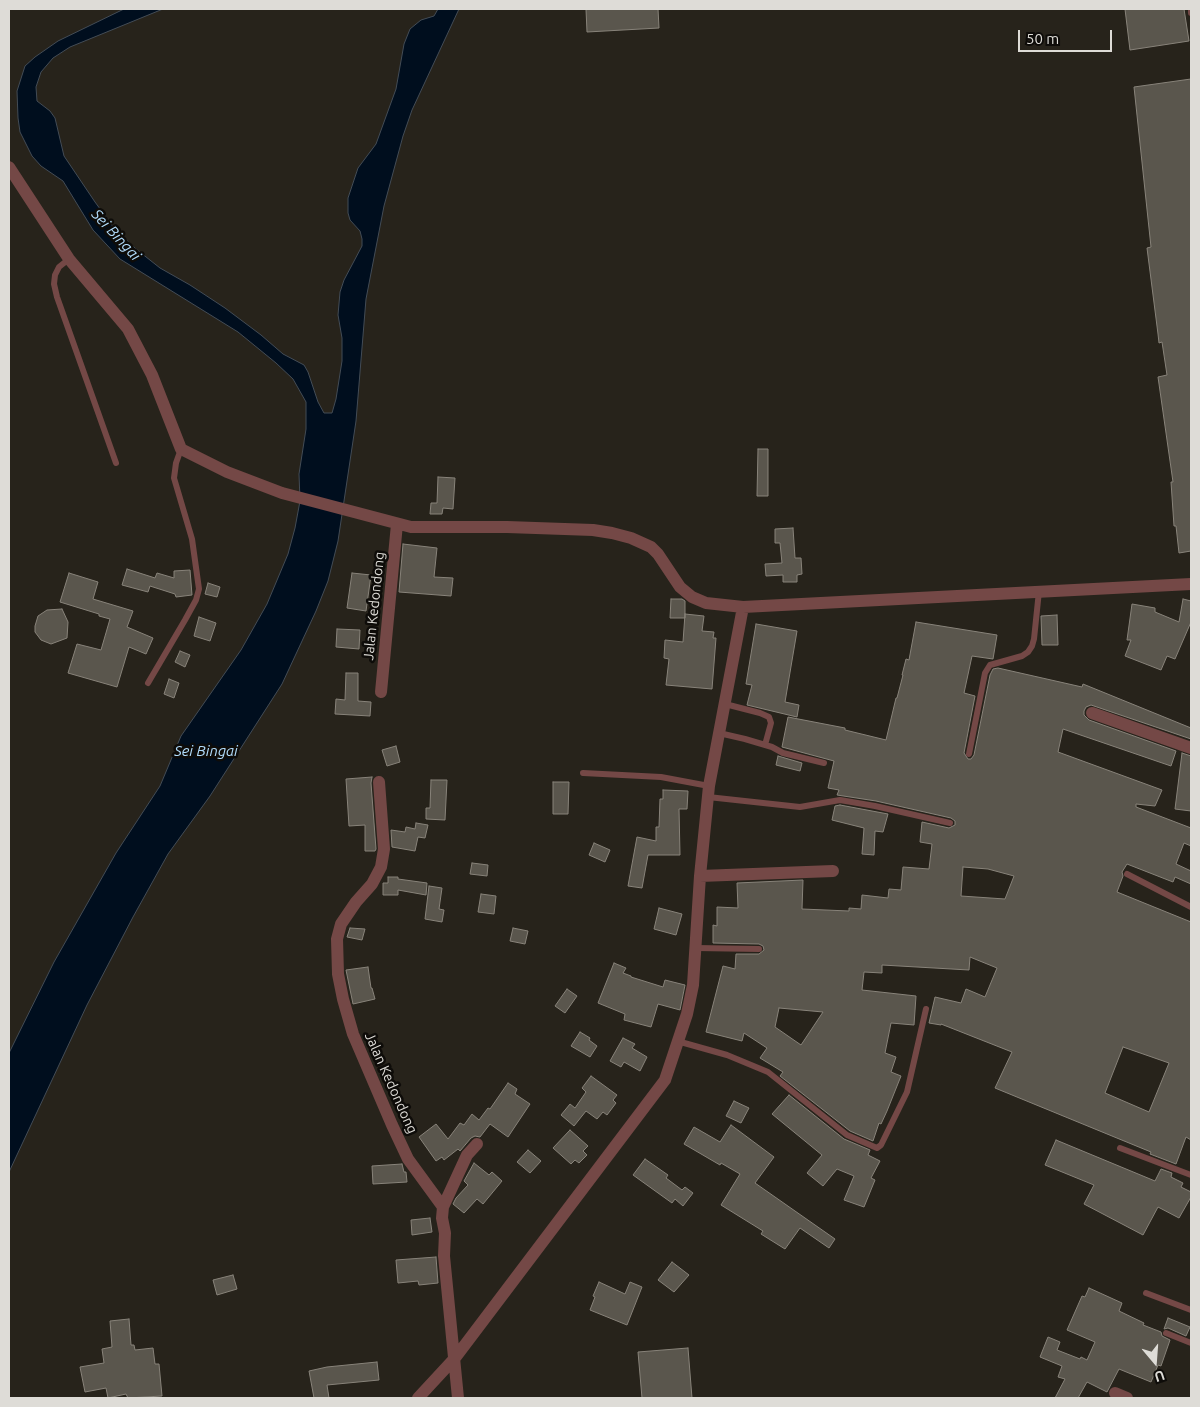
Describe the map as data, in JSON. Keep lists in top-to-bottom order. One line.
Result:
{"streets":{"street":["Jalan Kedondong"]},"water":["Sei Bingai"],"scale_bar":"50 m","north":"bottom"}
